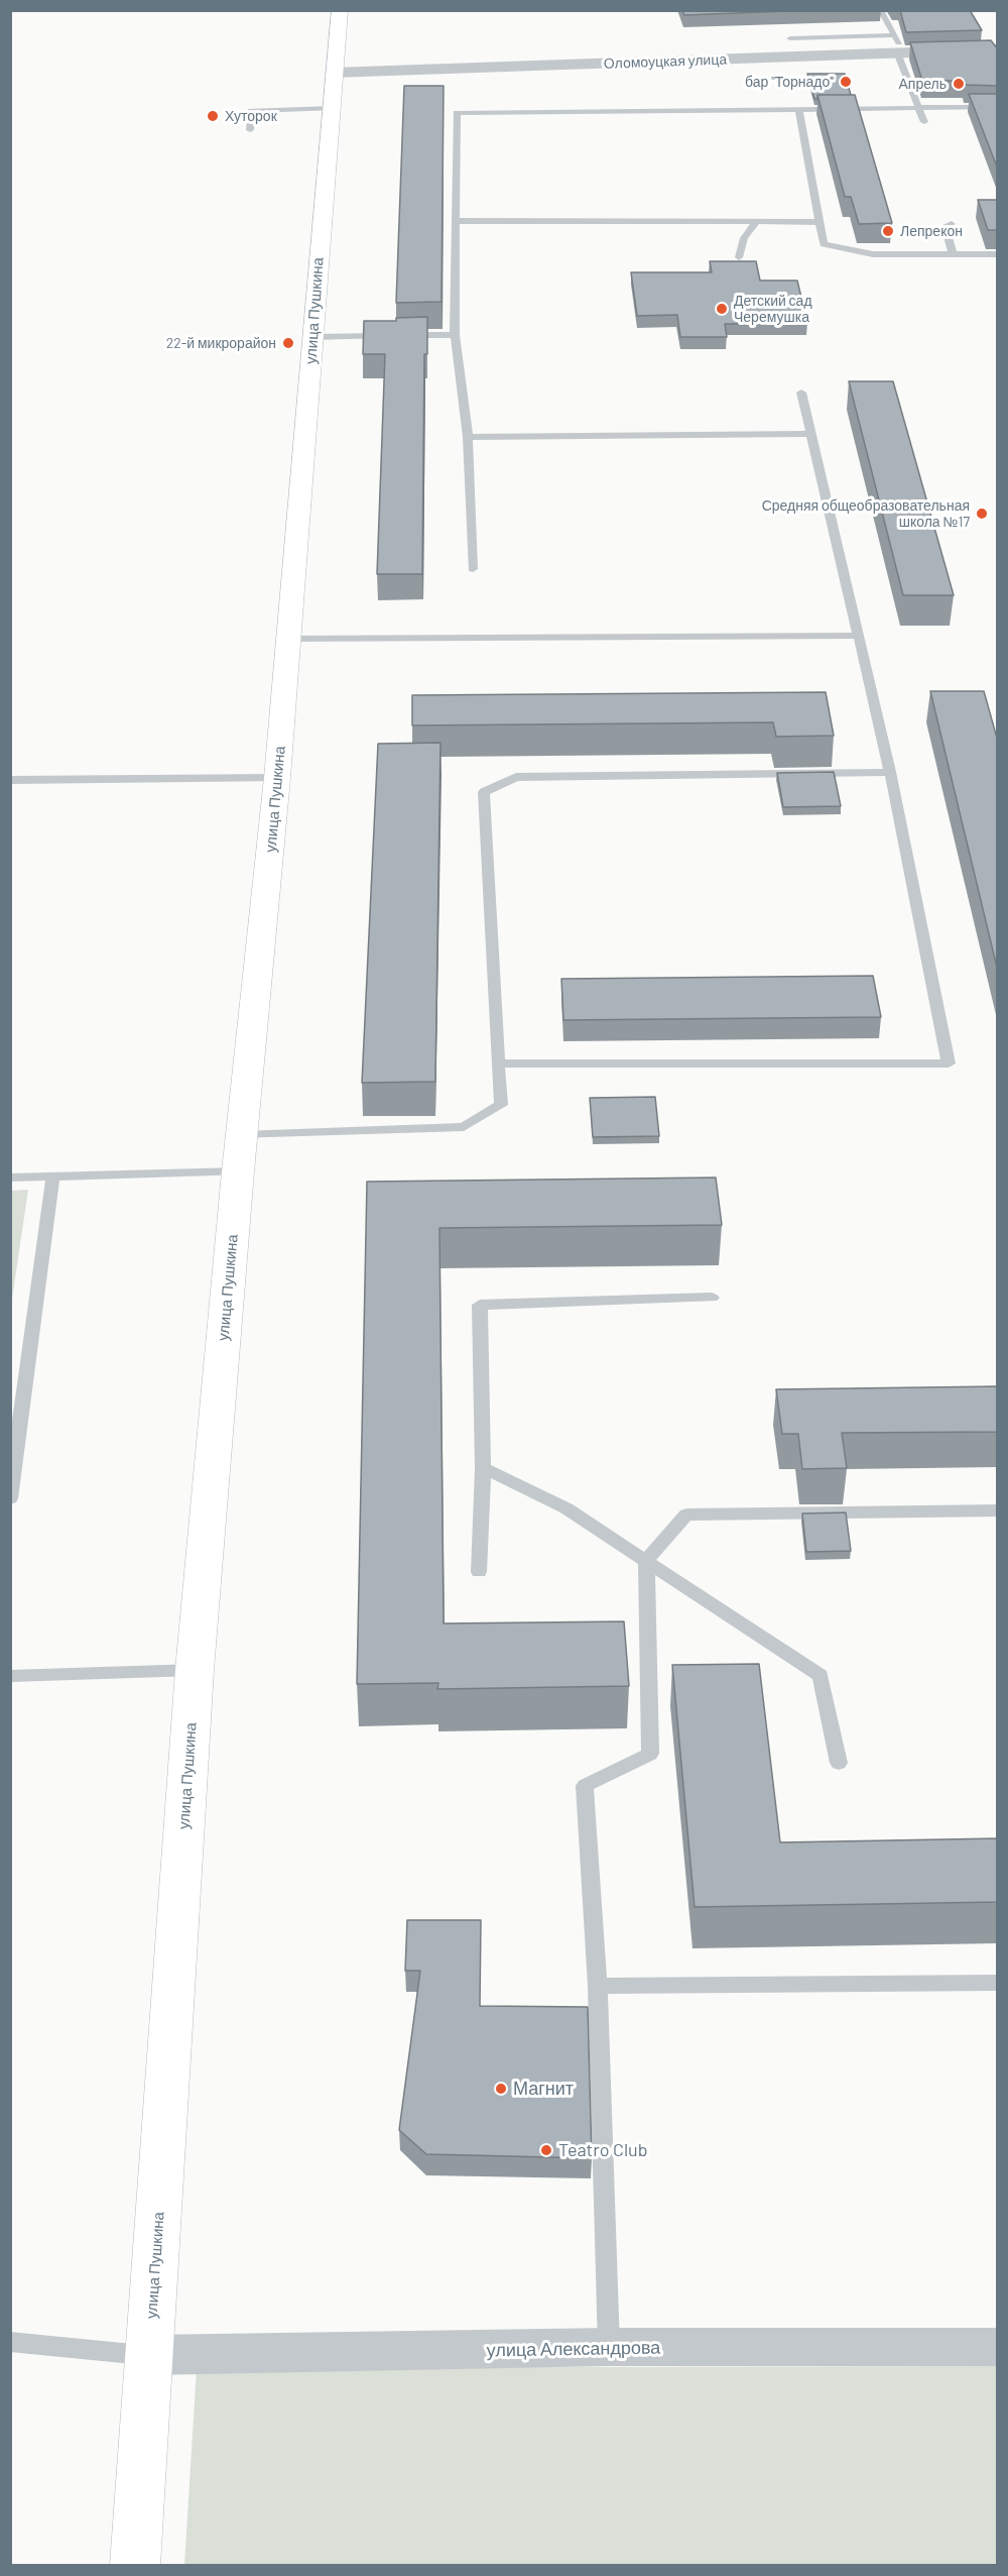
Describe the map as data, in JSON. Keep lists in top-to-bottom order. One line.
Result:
{"streets":{"street":["Оломоуцкая улица","улица Пушкина","улица Александрова"]},"crossings":[["Оломоуцкая улица","улица Пушкина"],["улица Пушкина","улица Александрова"]],"places":["бар \"Торнадо\"","Апрель","Хуторок","Лепрекон","Детский сад Черемушка","22-й микрорайон","Средняя общеобразовательная школа №17","Магнит","Teatro Club"]}
